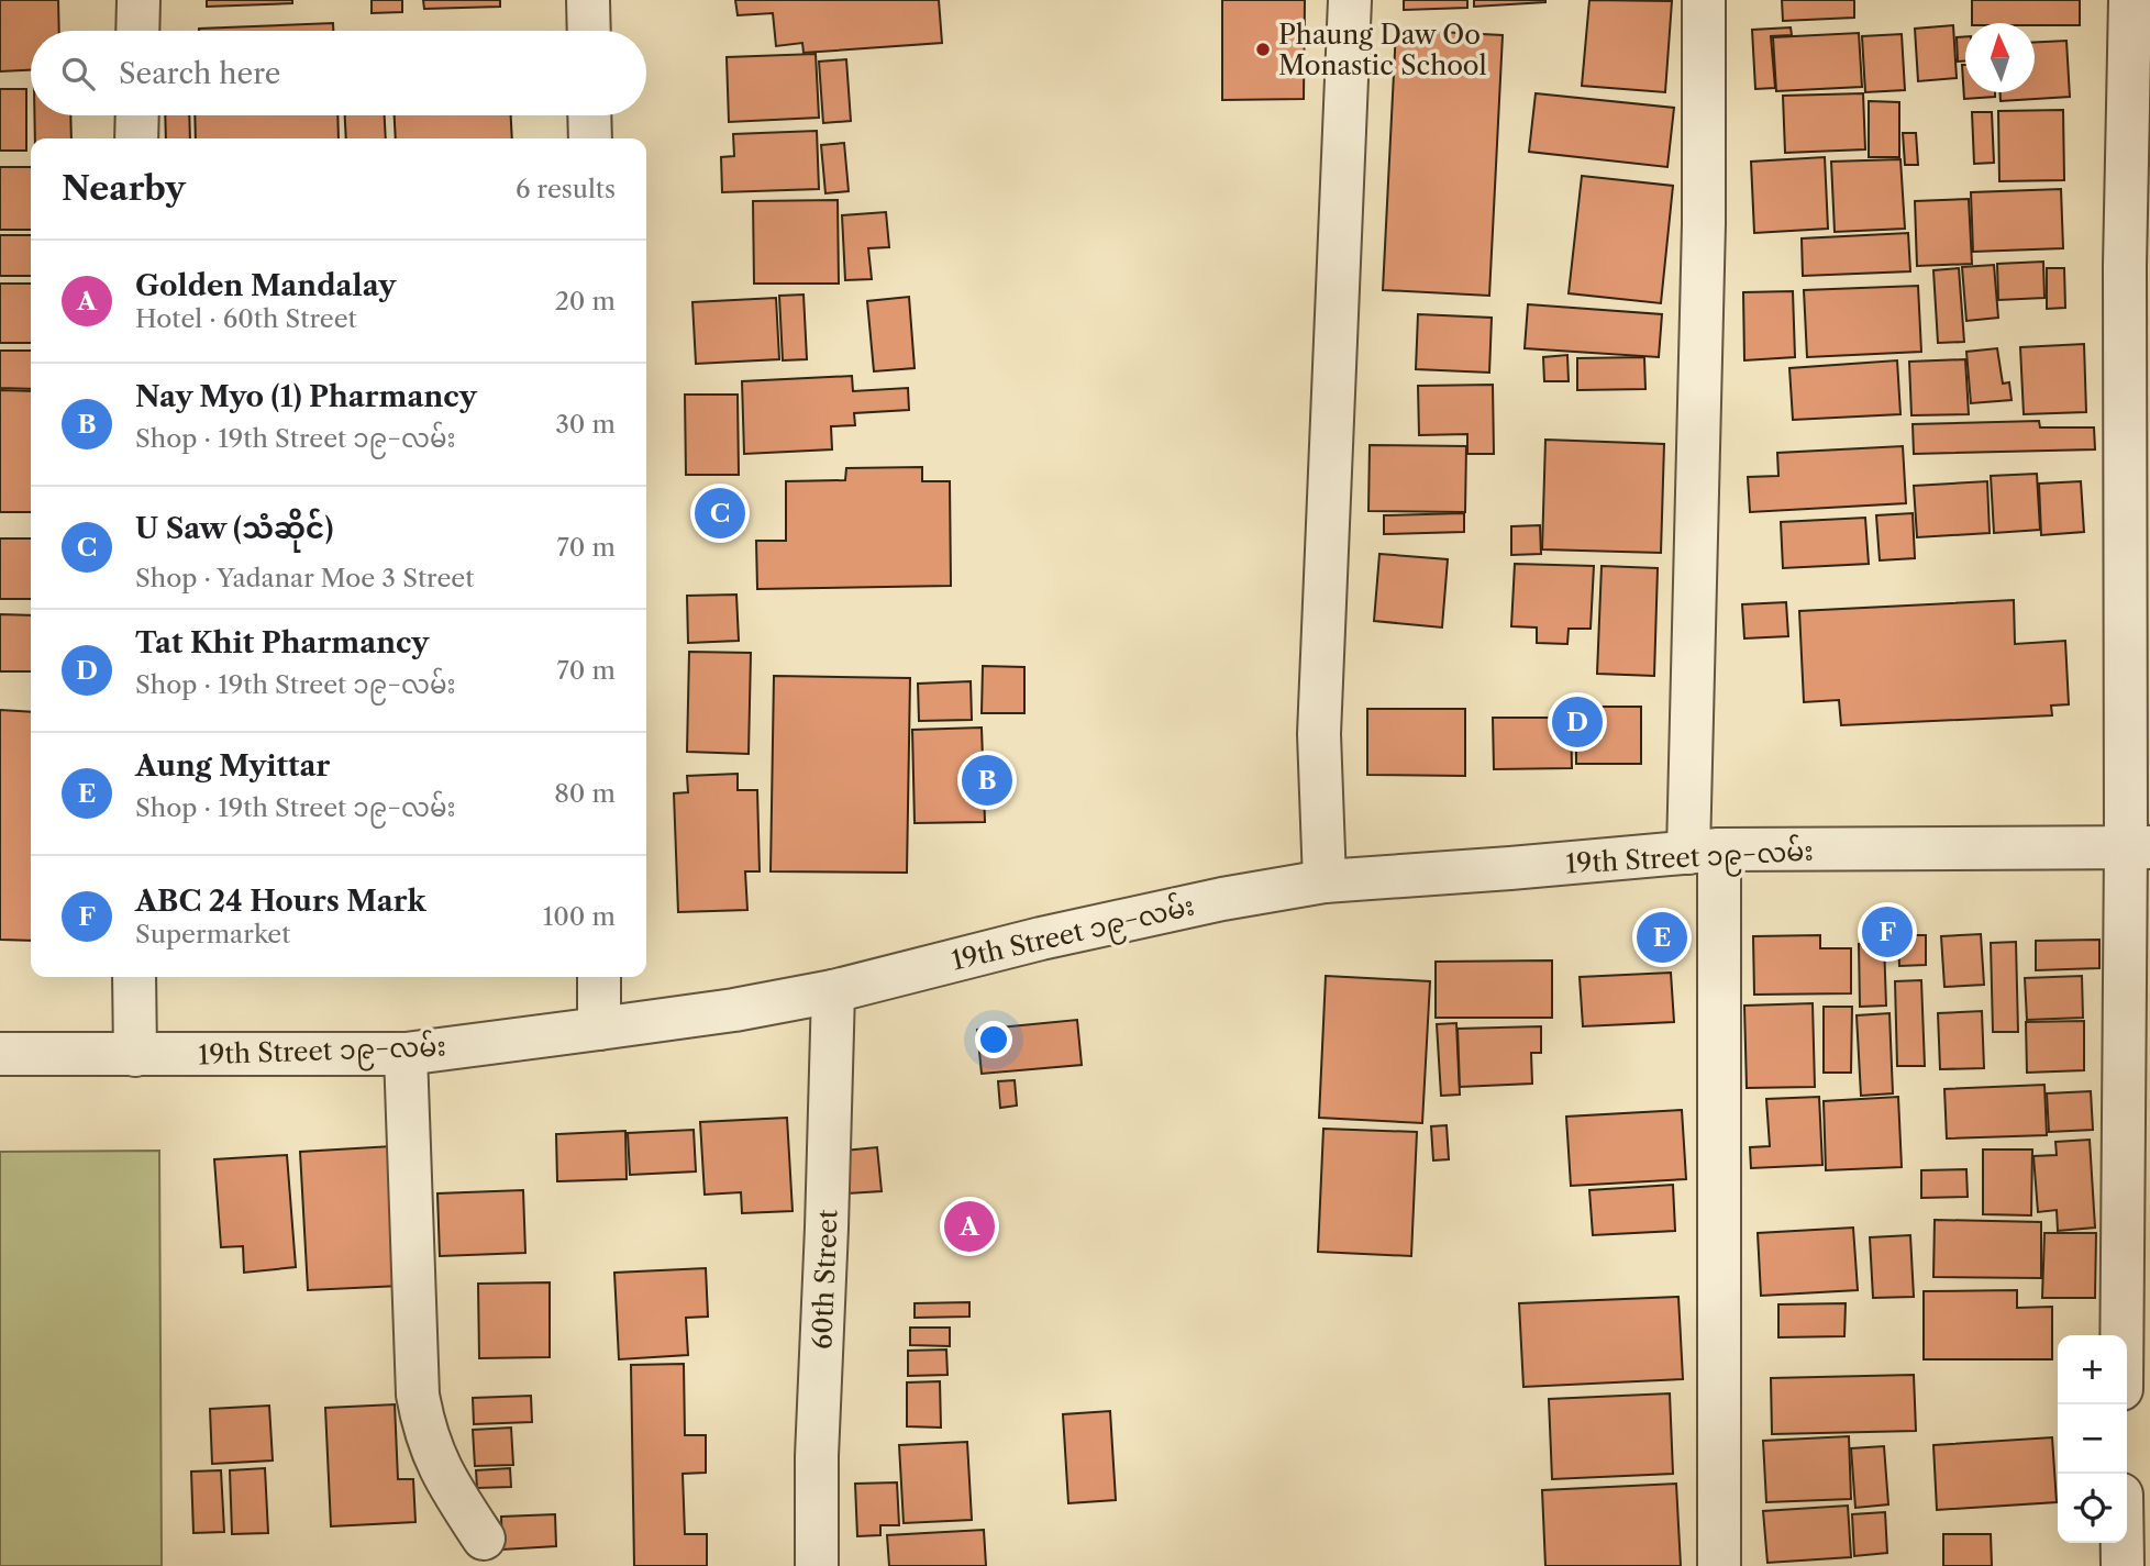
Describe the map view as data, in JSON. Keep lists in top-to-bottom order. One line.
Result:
{"streets":{"street":["19th Street ၁၉−လမ်း","60th Street"]},"crossings":[["19th Street ၁၉−လမ်း","60th Street"]],"places":["Phaung Daw Oo Monastic School"],"north":"top","page":{"search":"Search here","heading":["Nearby","6 results"],"list":[{"mark":"A","name":"Golden Mandalay","note":"Hotel · 60th Street","value":"20 m"},{"mark":"B","name":"Nay Myo (1) Pharmancy","note":"Shop · 19th Street ၁၉−လမ်း","value":"30 m"},{"mark":"C","name":"U Saw (သံဆိုင်)","note":"Shop · Yadanar Moe 3 Street","value":"70 m"},{"mark":"D","name":"Tat Khit Pharmancy","note":"Shop · 19th Street ၁၉−လမ်း","value":"70 m"},{"mark":"E","name":"Aung Myittar","note":"Shop · 19th Street ၁၉−လမ်း","value":"80 m"},{"mark":"F","name":"ABC 24 Hours Mark","note":"Supermarket","value":"100 m"}],"pins":["C","D","B","F","E","A"],"map_buttons":["+","−"]}}
